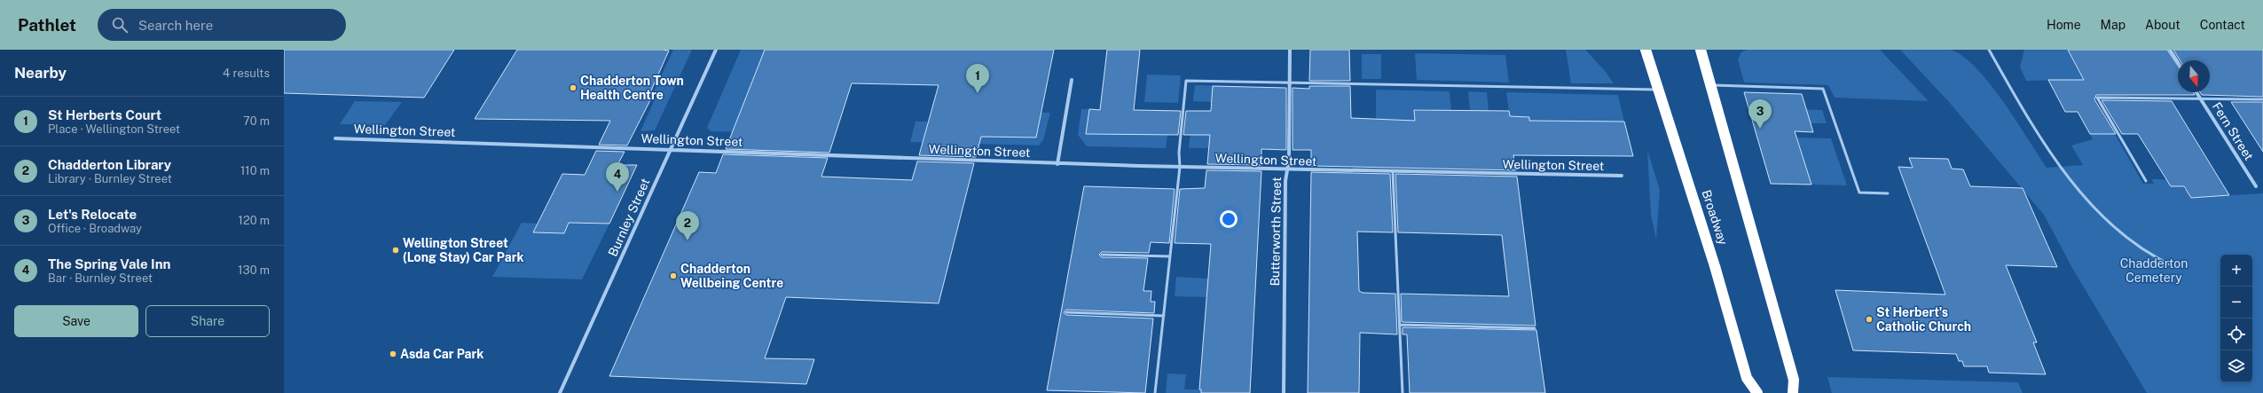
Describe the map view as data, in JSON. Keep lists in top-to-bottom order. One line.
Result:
{"streets":{"highway":["Broadway"],"street":["Wellington Street","Fern Street","Burnley Street","Butterworth Street"]},"crossings":[["Wellington Street","Burnley Street"],["Wellington Street","Butterworth Street"]],"parks":["Chadderton Cemetery"],"places":["Chadderton Town Health Centre","Wellington Street (Long Stay) Car Park","Chadderton Wellbeing Centre","St Herbert's Catholic Church","Asda Car Park"],"north":"bottom","page":{"header":"Pathlet","search":"Search here","nav":["Home","Map","About","Contact"],"heading":["Nearby","4 results"],"pins":["1","3","4","2"],"list":[{"mark":"1","name":"St Herberts Court","note":"Place · Wellington Street","value":"70 m"},{"mark":"2","name":"Chadderton Library","note":"Library · Burnley Street","value":"110 m"},{"mark":"3","name":"Let's Relocate","note":"Office · Broadway","value":"120 m"},{"mark":"4","name":"The Spring Vale Inn","note":"Bar · Burnley Street","value":"130 m"}],"map_buttons":["+","−"],"buttons":["Save","Share"]}}
